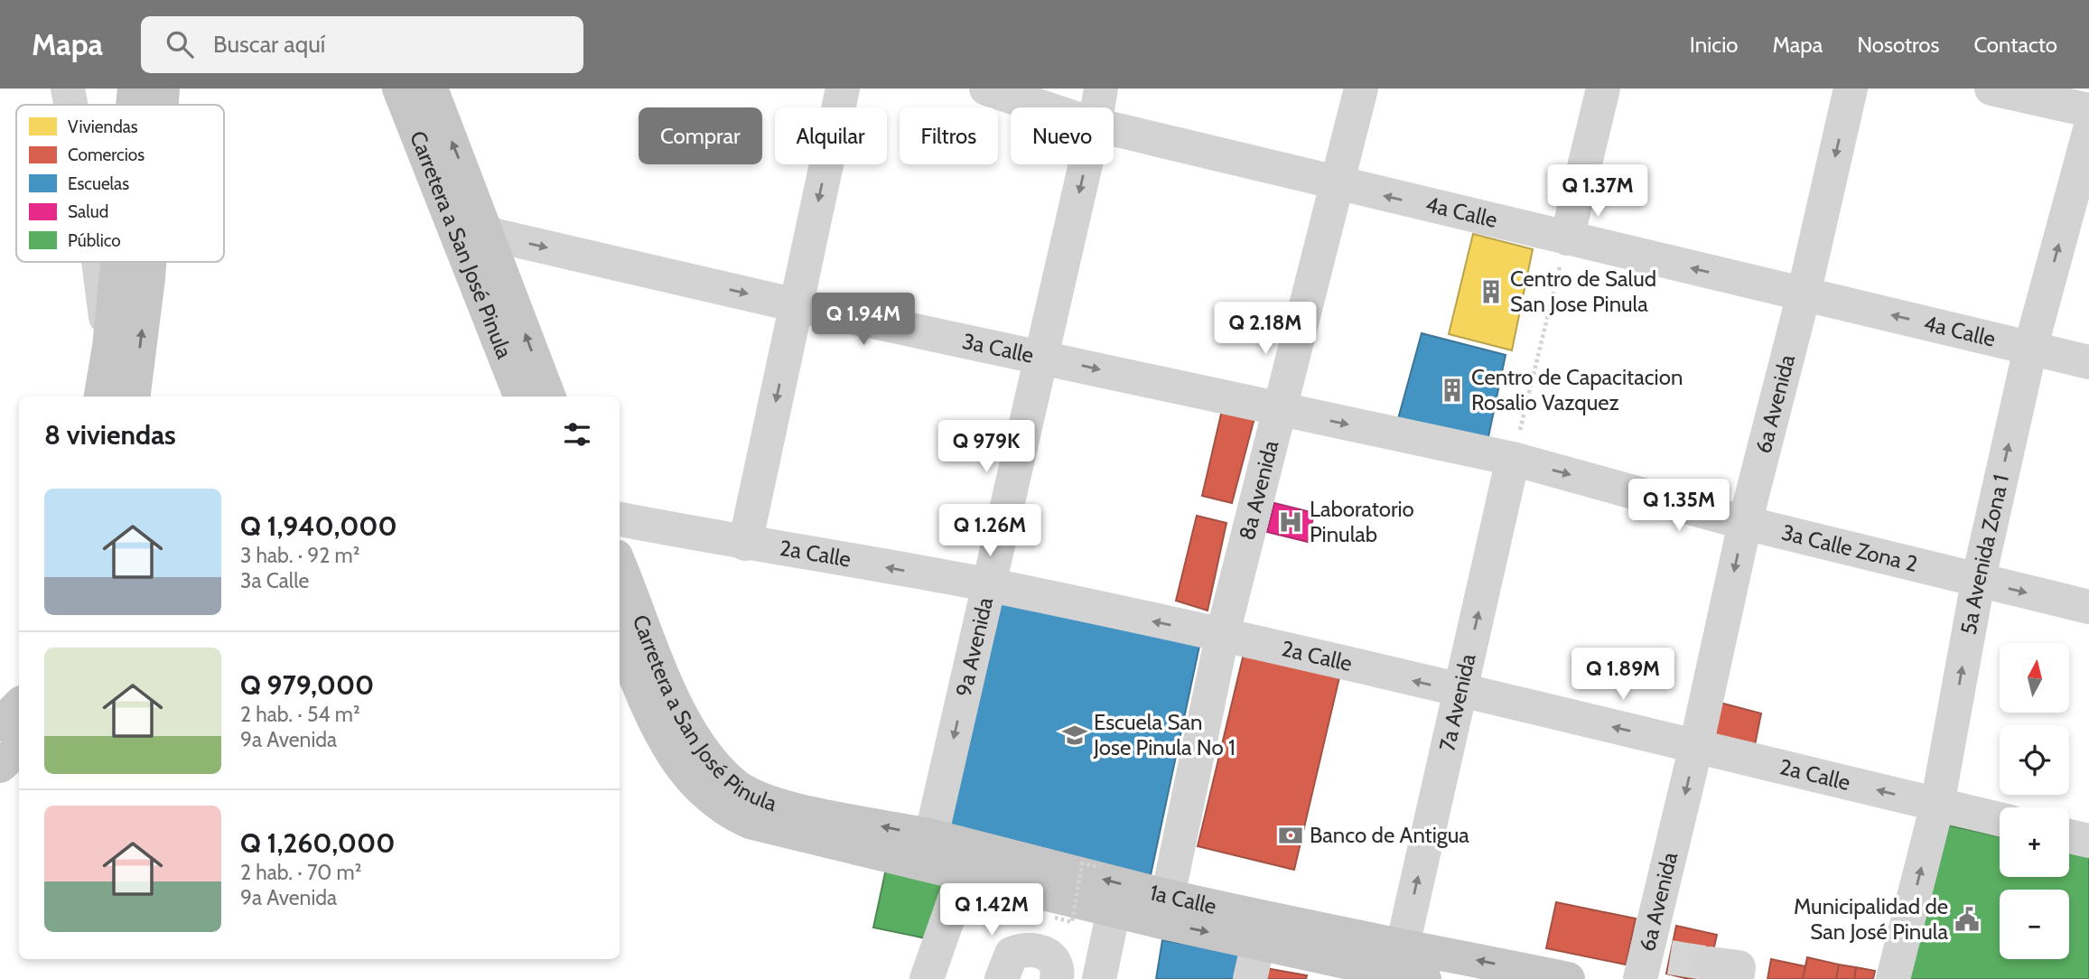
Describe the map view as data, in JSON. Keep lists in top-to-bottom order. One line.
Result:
{"streets":{"main road":["Carretera a San José Pinula","1a Calle"],"street":["4a Calle","3a Calle","6a Avenida","8a Avenida","3a Calle Zona 2","5a Avenida Zona 1","2a Calle","9a Avenida","7a Avenida"]},"crossings":[["4a Calle","6a Avenida"],["4a Calle","8a Avenida"],["4a Calle","5a Avenida Zona 1"],["Carretera a San José Pinula","3a Calle"],["Carretera a San José Pinula","1a Calle"],["3a Calle","8a Avenida"],["3a Calle","3a Calle Zona 2"],["3a Calle","9a Avenida"],["6a Avenida","3a Calle Zona 2"],["6a Avenida","2a Calle"],["8a Avenida","3a Calle Zona 2"],["8a Avenida","2a Calle"],["8a Avenida","1a Calle"],["3a Calle Zona 2","5a Avenida Zona 1"],["3a Calle Zona 2","7a Avenida"],["5a Avenida Zona 1","2a Calle"],["2a Calle","9a Avenida"],["2a Calle","7a Avenida"],["9a Avenida","1a Calle"],["7a Avenida","1a Calle"]],"one_way":["4a Calle","3a Calle","6a Avenida","3a Calle Zona 2","5a Avenida Zona 1","2a Calle","7a Avenida"],"places":{"building":["Centro de Salud San Jose Pinula","Centro de Capacitacion Rosalio Vazquez"],"hospital":["Laboratorio Pinulab"],"school or university":["Escuela San Jose Pinula No 1"],"bank":["Banco de Antigua"],"public building":["Municipalidad de San José Pinula"]},"legend":["Viviendas","Comercios","Escuelas","Salud","Público"],"north":"top","page":{"header":"Mapa","search":"Buscar aquí","nav":["Inicio","Mapa","Nosotros","Contacto"],"chip":["Comprar","Alquilar","Filtros","Nuevo"],"price":["Q 1.37M","Q 1.94M","Q 2.18M","Q 979K","Q 1.35M","Q 1.26M","Q 1.89M","Q 1.42M"],"heading":"8 viviendas","list":[{"name":"Q 1,940,000","note":"3 hab. · 92 m² · 3a Calle"},{"name":"Q 979,000","note":"2 hab. · 54 m² · 9a Avenida"},{"name":"Q 1,260,000","note":"2 hab. · 70 m² · 9a Avenida"}],"map_buttons":["+","−"]}}
